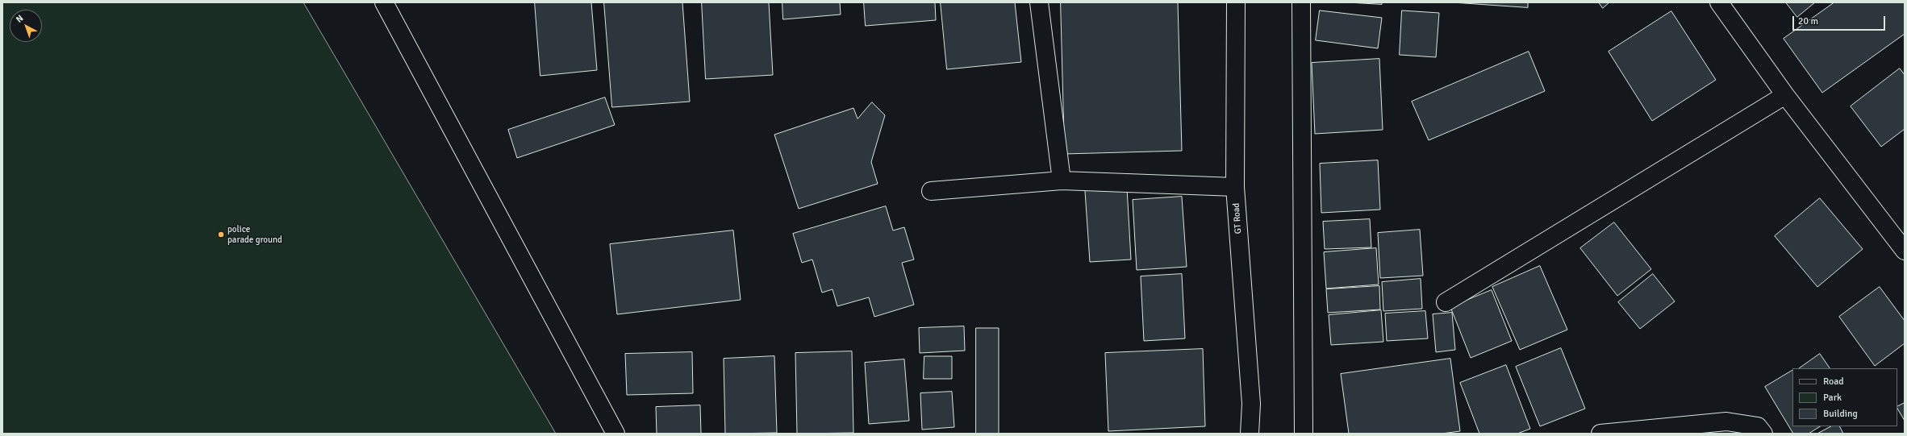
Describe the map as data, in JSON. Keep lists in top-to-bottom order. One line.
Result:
{"streets":{"street":["GT Road"]},"places":["police parade ground"],"legend":["Road","Park","Building"],"scale_bar":"20 m","north":"top left"}
